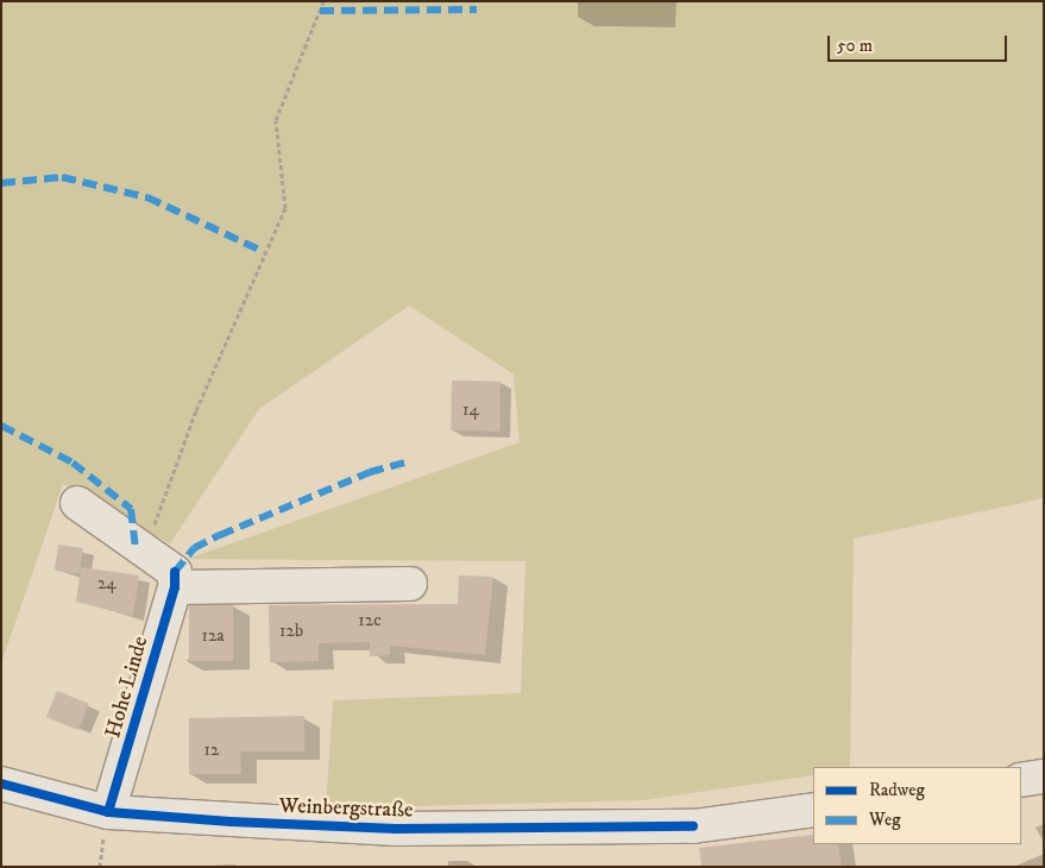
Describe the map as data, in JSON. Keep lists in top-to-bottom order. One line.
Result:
{"streets":{"street":["Hohe Linde","Weinbergstraße"]},"crossings":[["Hohe Linde","Weinbergstraße"]],"house_numbers":["14","24","12c","12b","12a","12"],"legend":["Radweg","Weg"],"scale_bar":"50 m"}
